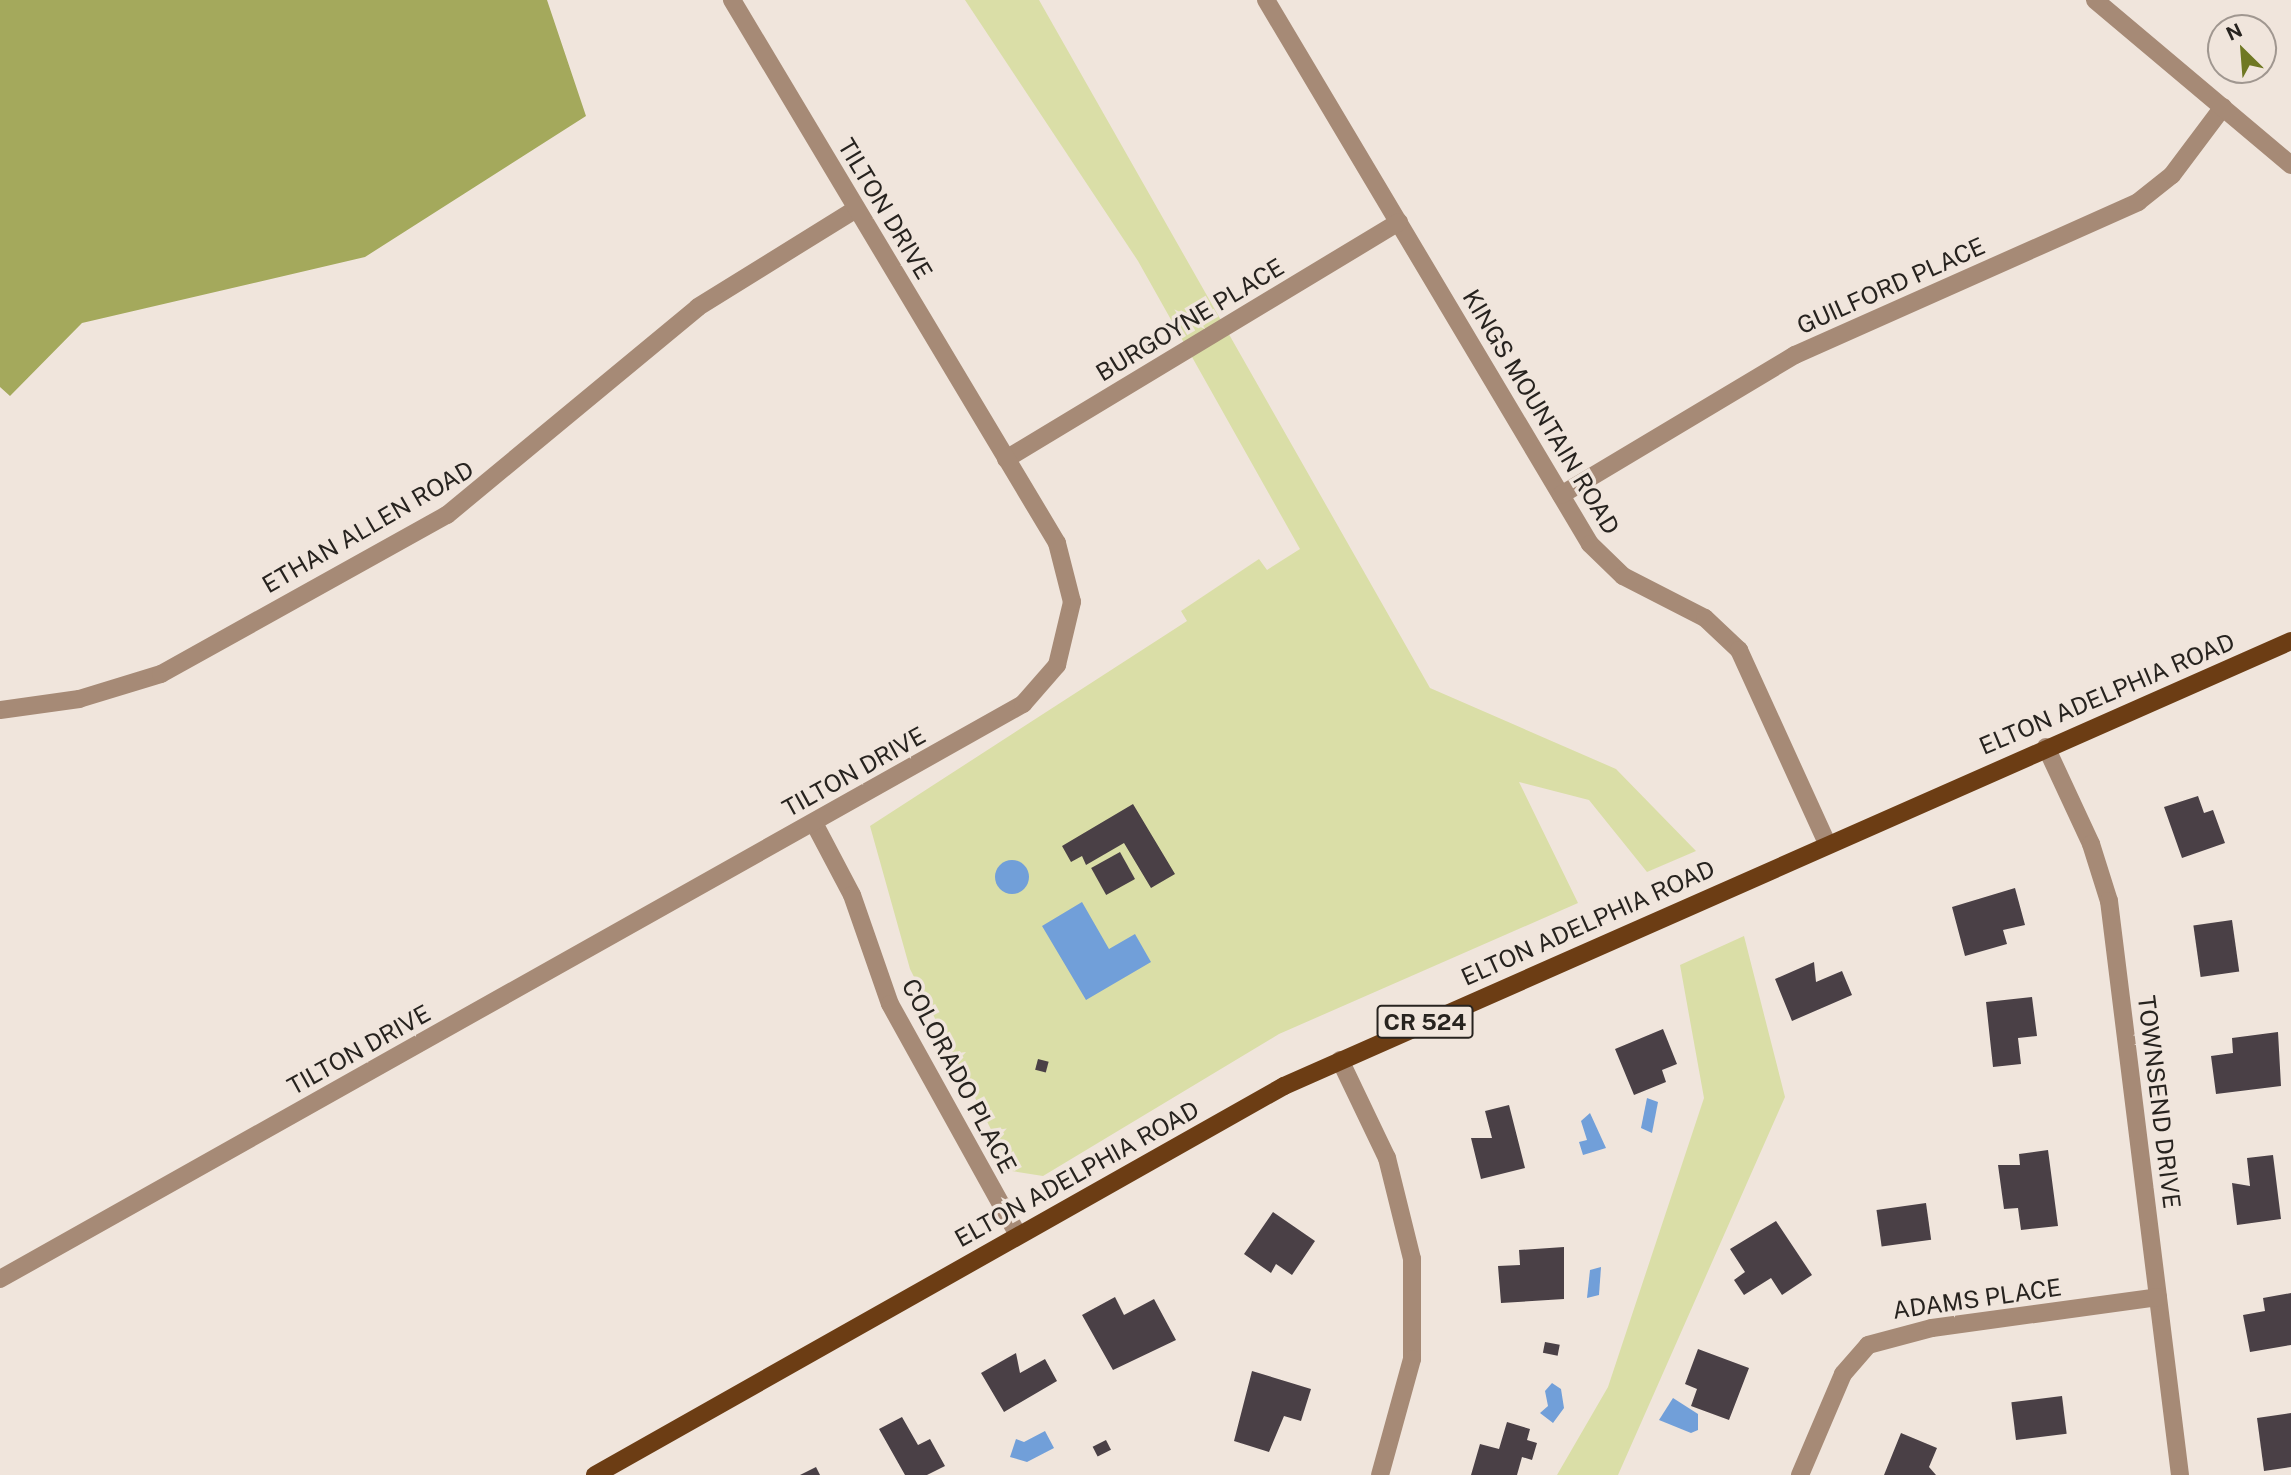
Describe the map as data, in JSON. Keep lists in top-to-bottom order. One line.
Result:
{"streets":{"main road":["ELTON ADELPHIA ROAD","CR 524"],"street":["TILTON DRIVE","GUILFORD PLACE","BURGOYNE PLACE","KINGS MOUNTAIN ROAD","ETHAN ALLEN ROAD","COLORADO PLACE","TOWNSEND DRIVE","ADAMS PLACE"]},"crossings":[["TILTON DRIVE","BURGOYNE PLACE"],["TILTON DRIVE","ETHAN ALLEN ROAD"],["TILTON DRIVE","COLORADO PLACE"],["GUILFORD PLACE","KINGS MOUNTAIN ROAD"],["BURGOYNE PLACE","KINGS MOUNTAIN ROAD"],["KINGS MOUNTAIN ROAD","ELTON ADELPHIA ROAD"],["ELTON ADELPHIA ROAD","COLORADO PLACE"],["ELTON ADELPHIA ROAD","TOWNSEND DRIVE"],["TOWNSEND DRIVE","ADAMS PLACE"]],"north":"top left"}
